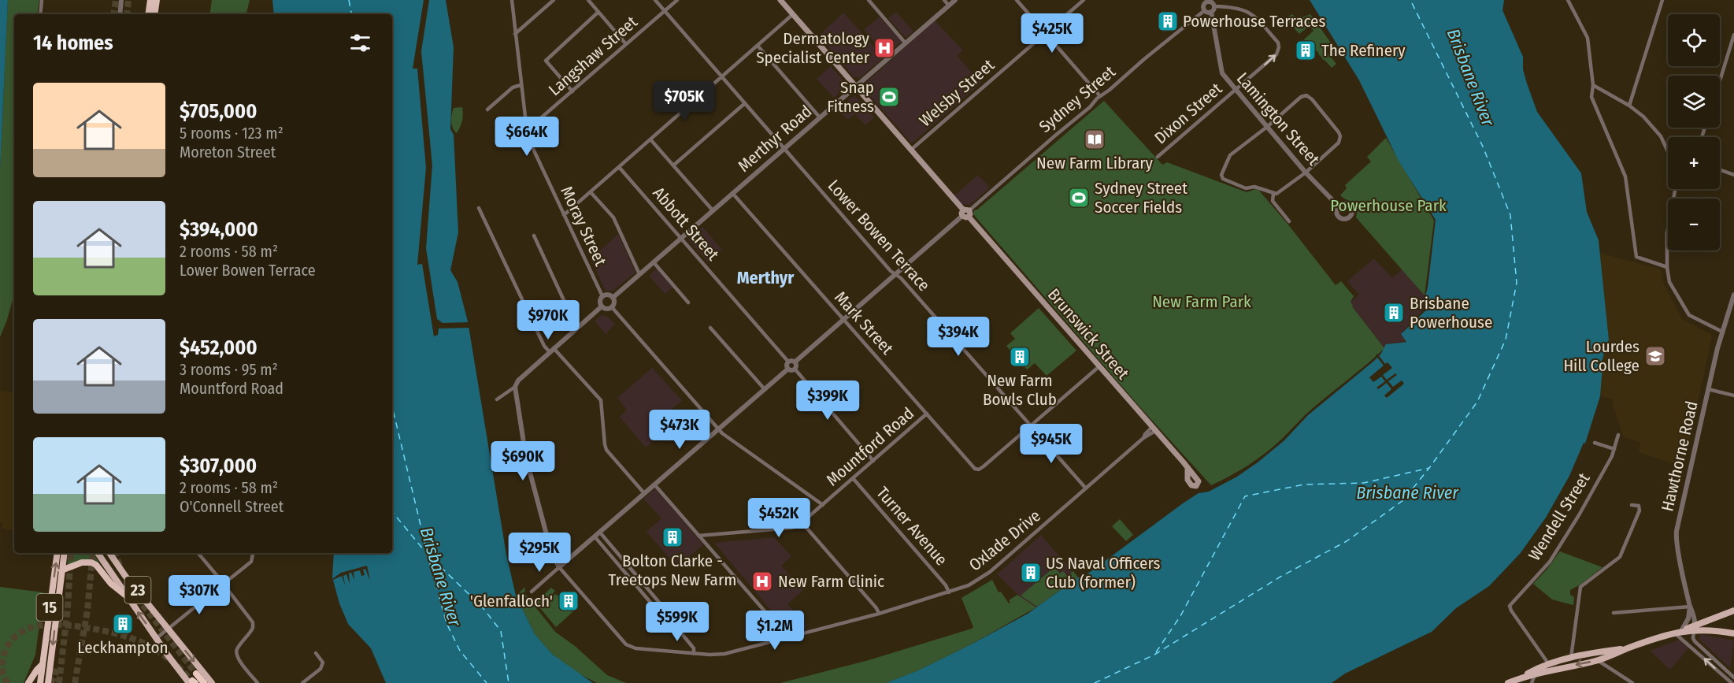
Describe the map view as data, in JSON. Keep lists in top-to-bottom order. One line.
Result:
{"streets":{"highway":["15"],"main road":["Brunswick Street","23"],"street":["Langshaw Street","Welsby Street","Sydney Street","Dixon Street","Lamington Street","Merthyr Road","Abbott Street","Moray Street","Lower Bowen Terrace","Mark Street","Mountford Road","Hawthorne Road","Wendell Street","Turner Avenue","Oxlade Drive"]},"crossings":[["Langshaw Street","Moray Street"],["Langshaw Street","Lower Bowen Terrace"],["Welsby Street","Brunswick Street"],["Sydney Street","Dixon Street"],["Sydney Street","Lamington Street"],["Sydney Street","Abbott Street"],["Sydney Street","Lower Bowen Terrace"],["Sydney Street","Mark Street"],["Sydney Street","Brunswick Street"],["Dixon Street","Lamington Street"],["Merthyr Road","Abbott Street"],["Merthyr Road","Moray Street"],["Merthyr Road","Lower Bowen Terrace"],["Merthyr Road","Mark Street"],["Merthyr Road","Brunswick Street"],["Lower Bowen Terrace","Mark Street"],["Lower Bowen Terrace","Oxlade Drive"],["Mark Street","Mountford Road"],["Brunswick Street","Oxlade Drive"],["Mountford Road","Turner Avenue"],["Turner Avenue","Oxlade Drive"]],"districts":["Merthyr"],"water":["Brisbane River"],"parks":["Powerhouse Park","New Farm Park"],"places":{"building":["Powerhouse Terraces","The Refinery","Brisbane Powerhouse","New Farm Bowls Club","Bolton Clarke - Treetops New Farm","US Naval Officers Club (former)","'Glenfalloch'","Leckhampton"],"hospital":["Dermatology Specialist Center","New Farm Clinic"],"sports":["Snap Fitness","Sydney Street Soccer Fields"],"library":["New Farm Library"],"school or university":["Lourdes Hill College"]},"page":{"price":["$425K","$705K","$664K","$970K","$394K","$399K","$473K","$945K","$690K","$452K","$295K","$307K","$599K","$1.2M"],"map_buttons":["+","−"],"heading":"14 homes","list":[{"name":"$705,000","note":"5 rooms · 123 m² · Moreton Street"},{"name":"$394,000","note":"2 rooms · 58 m² · Lower Bowen Terrace"},{"name":"$452,000","note":"3 rooms · 95 m² · Mountford Road"},{"name":"$307,000","note":"2 rooms · 58 m² · O'Connell Street"}]}}
